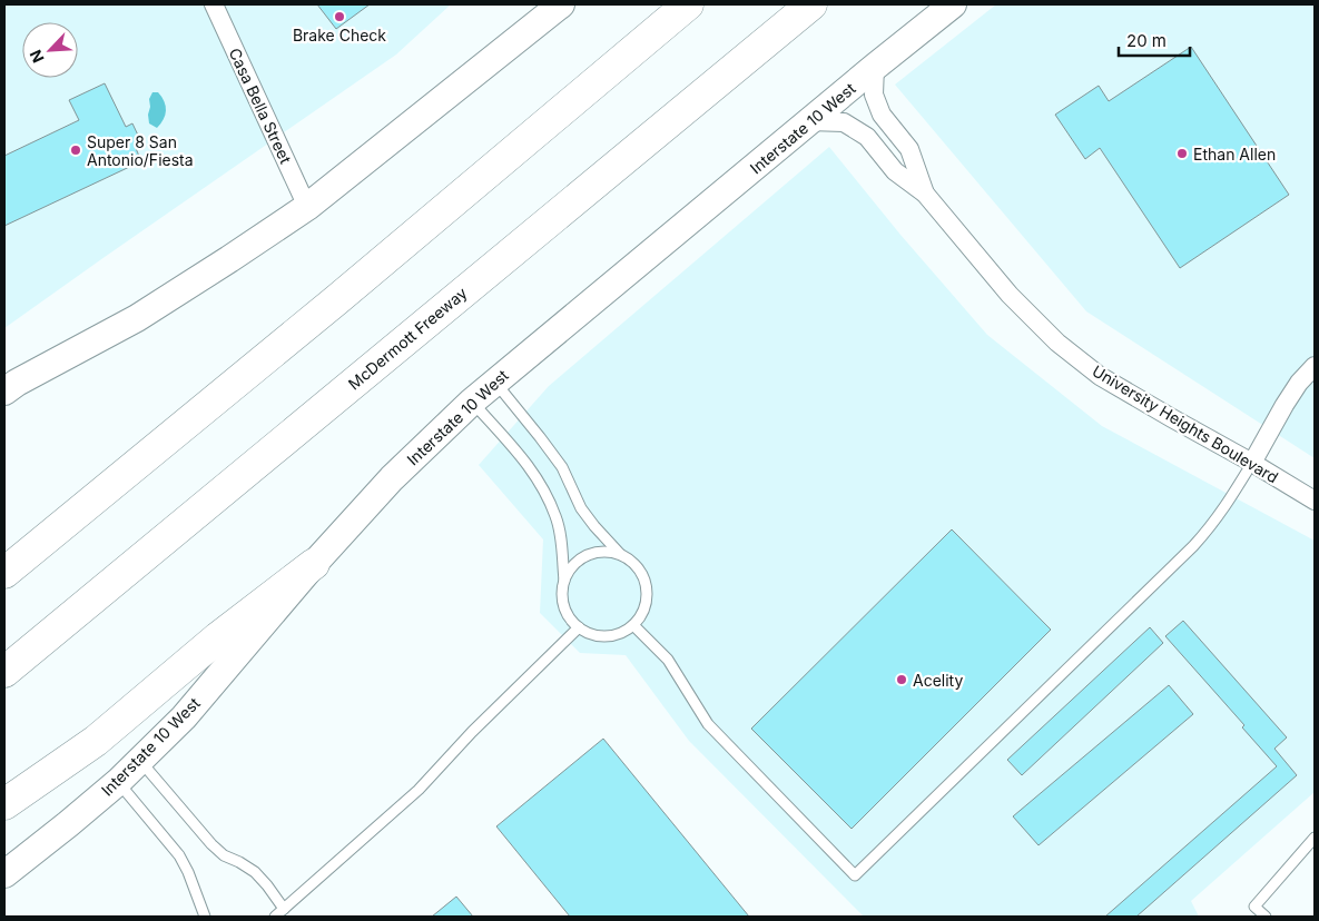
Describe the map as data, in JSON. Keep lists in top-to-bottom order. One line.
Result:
{"streets":{"highway":["McDermott Freeway"],"main road":["Interstate 10 West"],"street":["Casa Bella Street","University Heights Boulevard"]},"crossings":[["Interstate 10 West","University Heights Boulevard"]],"places":["Brake Check","Super 8 San Antonio/Fiesta","Ethan Allen","Acelity"],"scale_bar":"20 m","north":"bottom left"}
